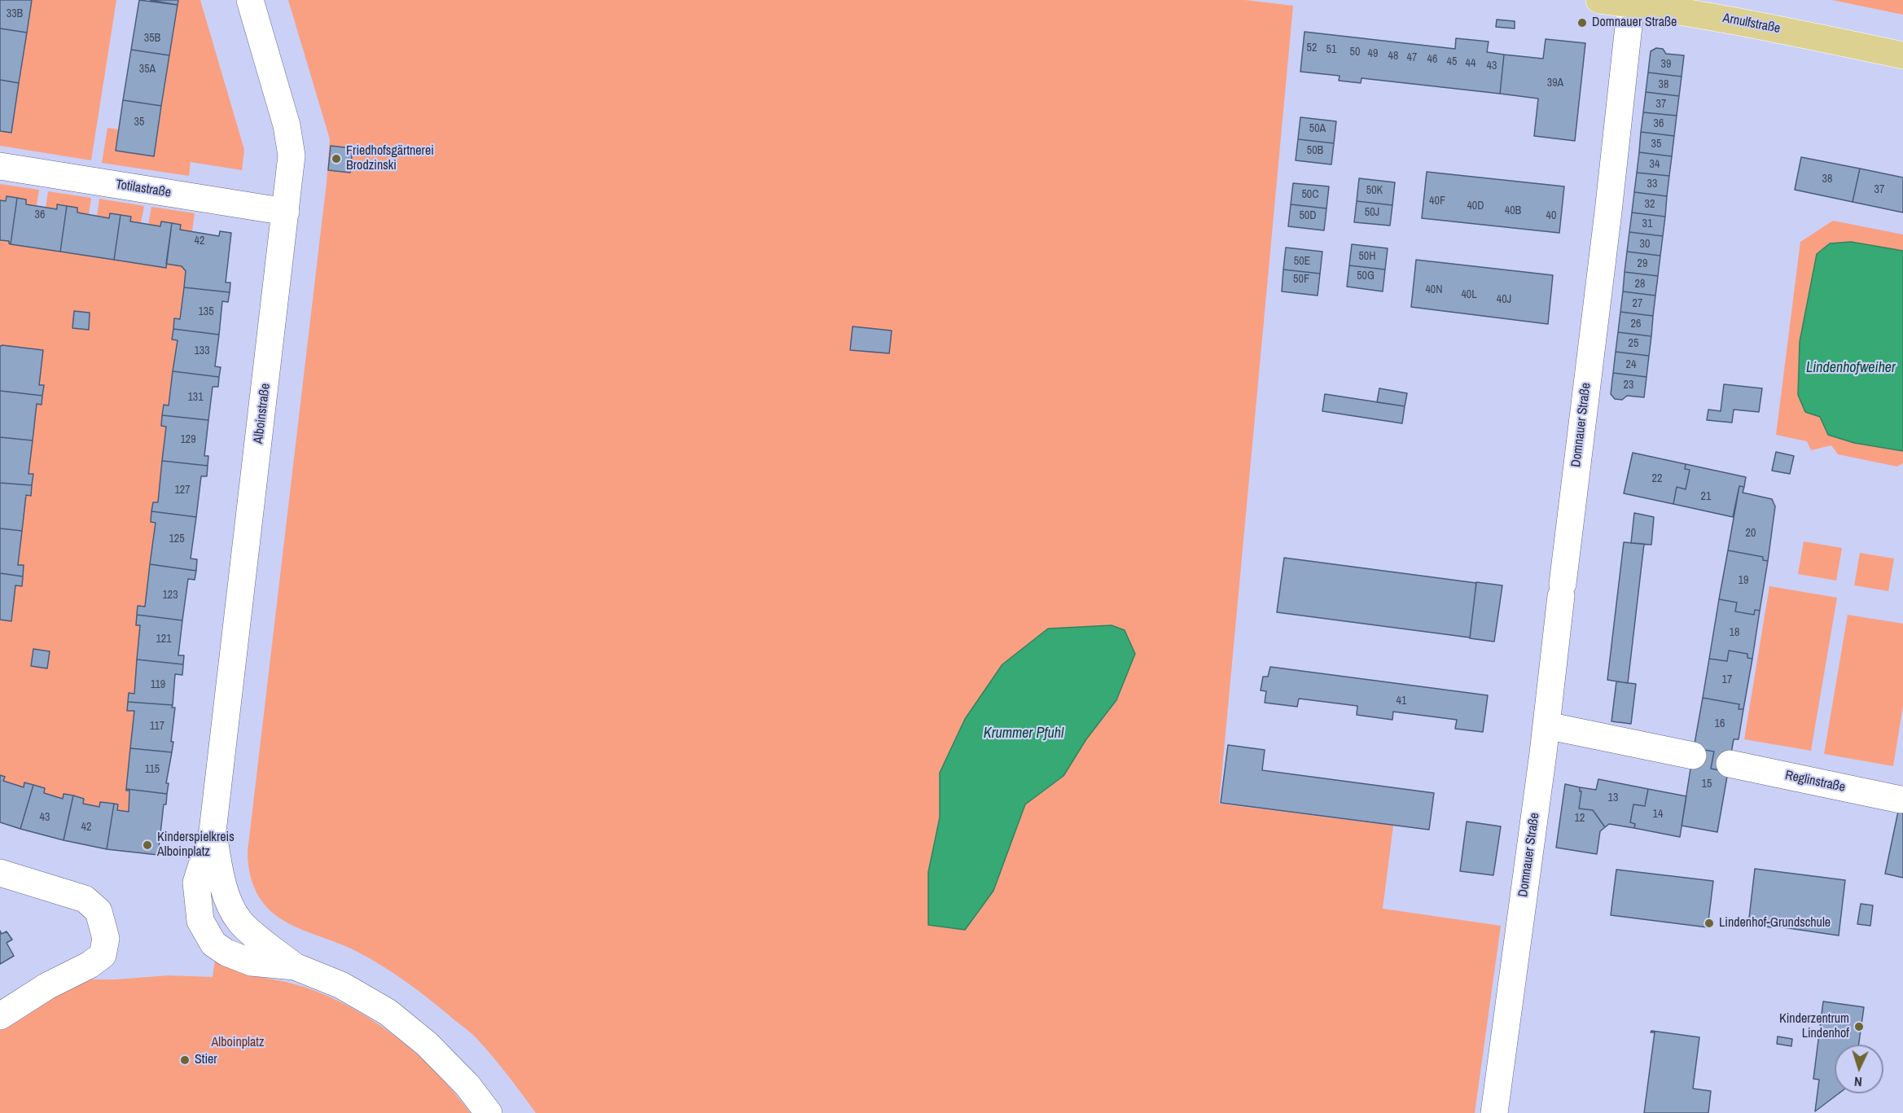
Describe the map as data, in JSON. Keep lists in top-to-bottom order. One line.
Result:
{"streets":{"main road":["Arnulfstraße"],"street":["Totilastraße","Alboinstraße","Domnauer Straße","Reglinstraße"]},"crossings":[["Arnulfstraße","Domnauer Straße"],["Totilastraße","Alboinstraße"]],"water":["Lindenhofweiher","Krummer Pfuhl"],"parks":["Alboinplatz"],"places":["Domnauer Straße","Friedhofsgärtnerei Brodzinski","Kinderspielkreis Alboinplatz","Lindenhof-Grundschule","Kinderzentrum Lindenhof","Stier"],"house_numbers":["33B","35B","52","51","50","49","48","47","46","45","44","39","43","35A","39A","38","37","35","36","50A","35","50B","34","38","33","37","50K","50C","40F","32","40D","40B","50J","36","50D","40","31","42","30","50H","50E","29","50G","50F","28","40N","40L","40J","27","135","26","25","133","24","23","131","129","22","127","21","20","125","19","123","18","121","17","119","41","16","117","115","15","13","14","43","12","42"],"north":"bottom"}
